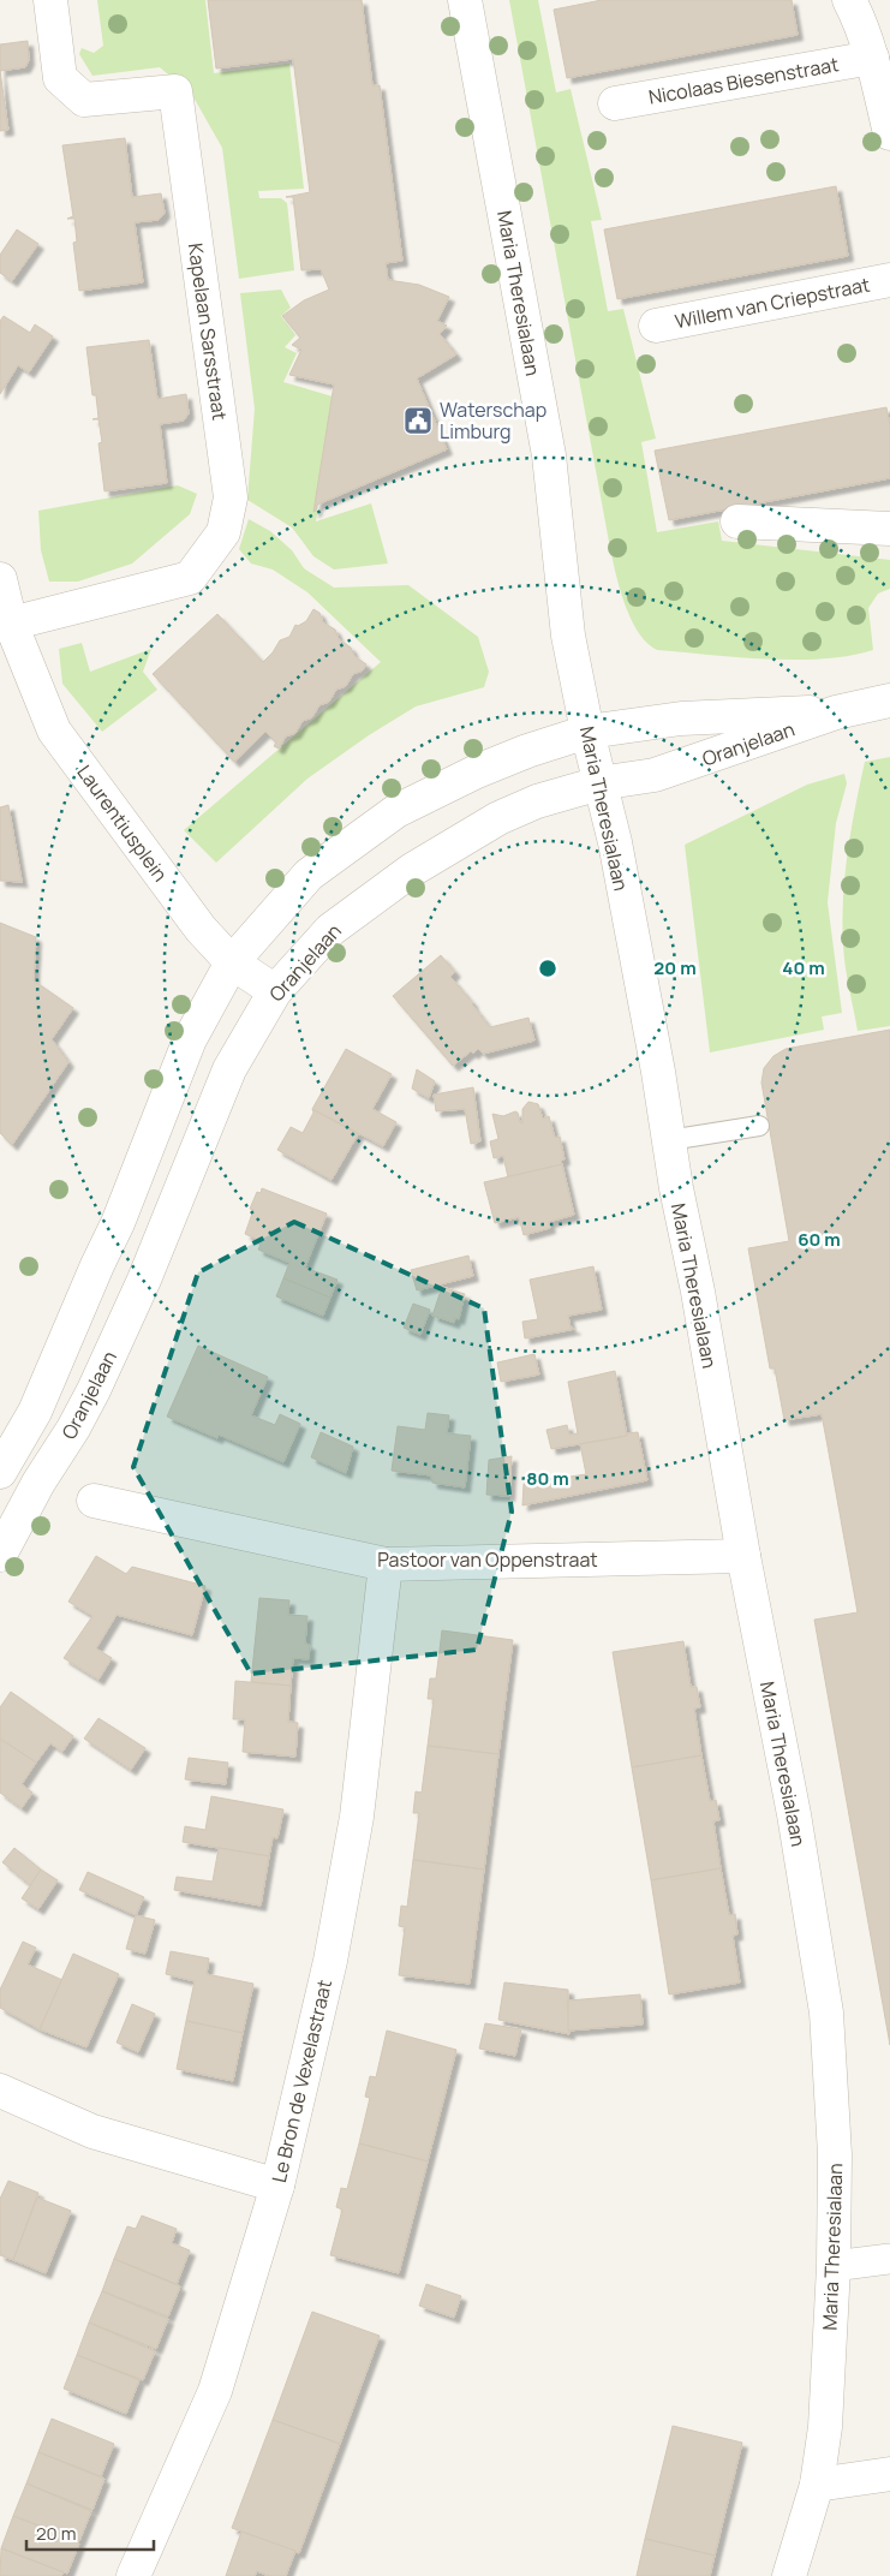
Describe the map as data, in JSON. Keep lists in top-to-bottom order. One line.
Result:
{"streets":{"street":["Nicolaas Biesenstraat","Maria Theresialaan","Willem van Criepstraat","Kapelaan Sarsstraat","Oranjelaan","Laurentiusplein","Pastoor van Oppenstraat","Le Bron de Vexelastraat"]},"crossings":[["Maria Theresialaan","Oranjelaan"],["Maria Theresialaan","Pastoor van Oppenstraat"],["Kapelaan Sarsstraat","Laurentiusplein"],["Oranjelaan","Laurentiusplein"],["Pastoor van Oppenstraat","Le Bron de Vexelastraat"]],"places":{"public building":["Waterschap Limburg"]},"scale_bar":"20 m","rings":["20 m","40 m","60 m","80 m"]}
